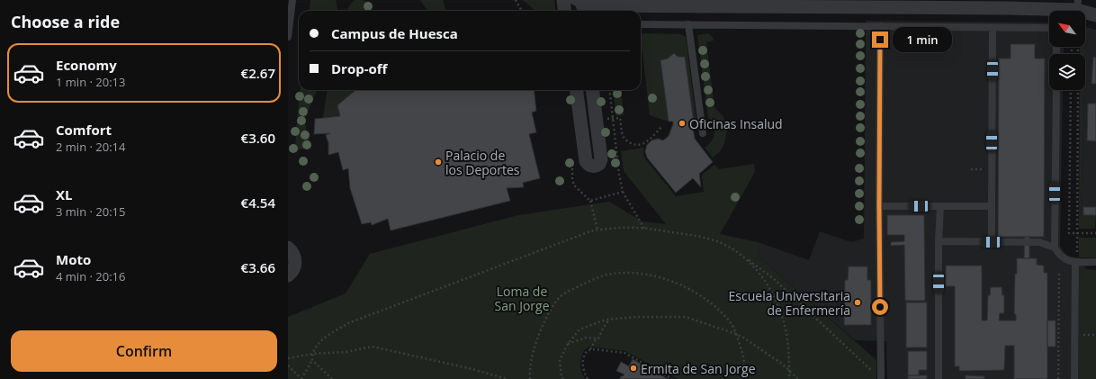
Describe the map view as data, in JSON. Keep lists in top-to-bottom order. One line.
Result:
{"parks":["Loma de San Jorge"],"places":["Oficinas Insalud","Palacio de los Deportes","Escuela Universitaria de Enfermería","Ermita de San Jorge"],"north":"top left","page":{"heading":"Choose a ride","banner":["Campus de Huesca","Drop-off"],"bubble":"1 min","list":[{"name":"Economy","note":"1 min · 20:13","value":"€2.67"},{"name":"Comfort","note":"2 min · 20:14","value":"€3.60"},{"name":"XL","note":"3 min · 20:15","value":"€4.54"},{"name":"Moto","note":"4 min · 20:16","value":"€3.66"}],"buttons":"Confirm"}}
